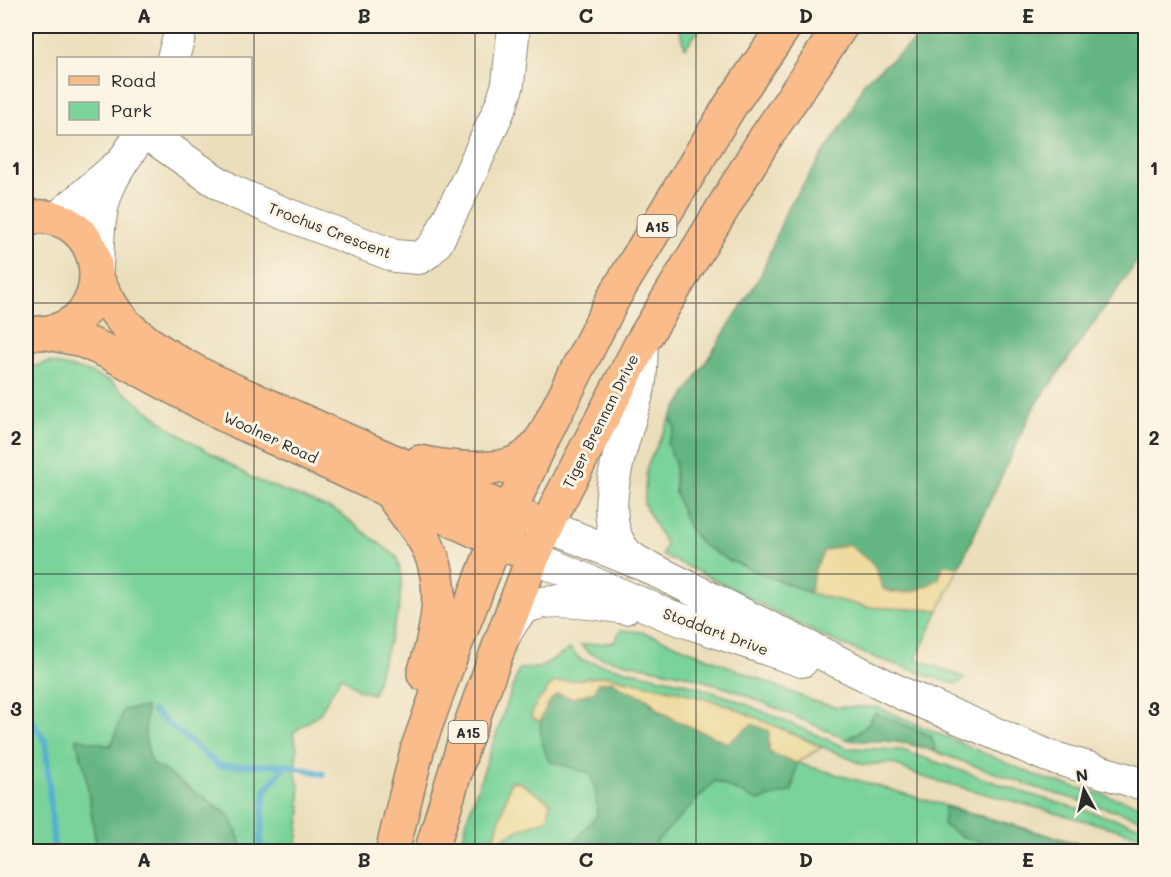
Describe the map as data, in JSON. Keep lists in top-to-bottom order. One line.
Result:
{"streets":{"main road":["A15","Tiger Brennan Drive","Woolner Road"],"street":["Trochus Crescent","Stoddart Drive"]},"crossings":[["A15","Woolner Road"],["Tiger Brennan Drive","Woolner Road"],["Tiger Brennan Drive","Stoddart Drive"],["Woolner Road","Stoddart Drive"]],"legend":["Road","Park"],"north":"top","grid":{"columns":["A","B","C","D","E"],"rows":["1","2","3"]}}
